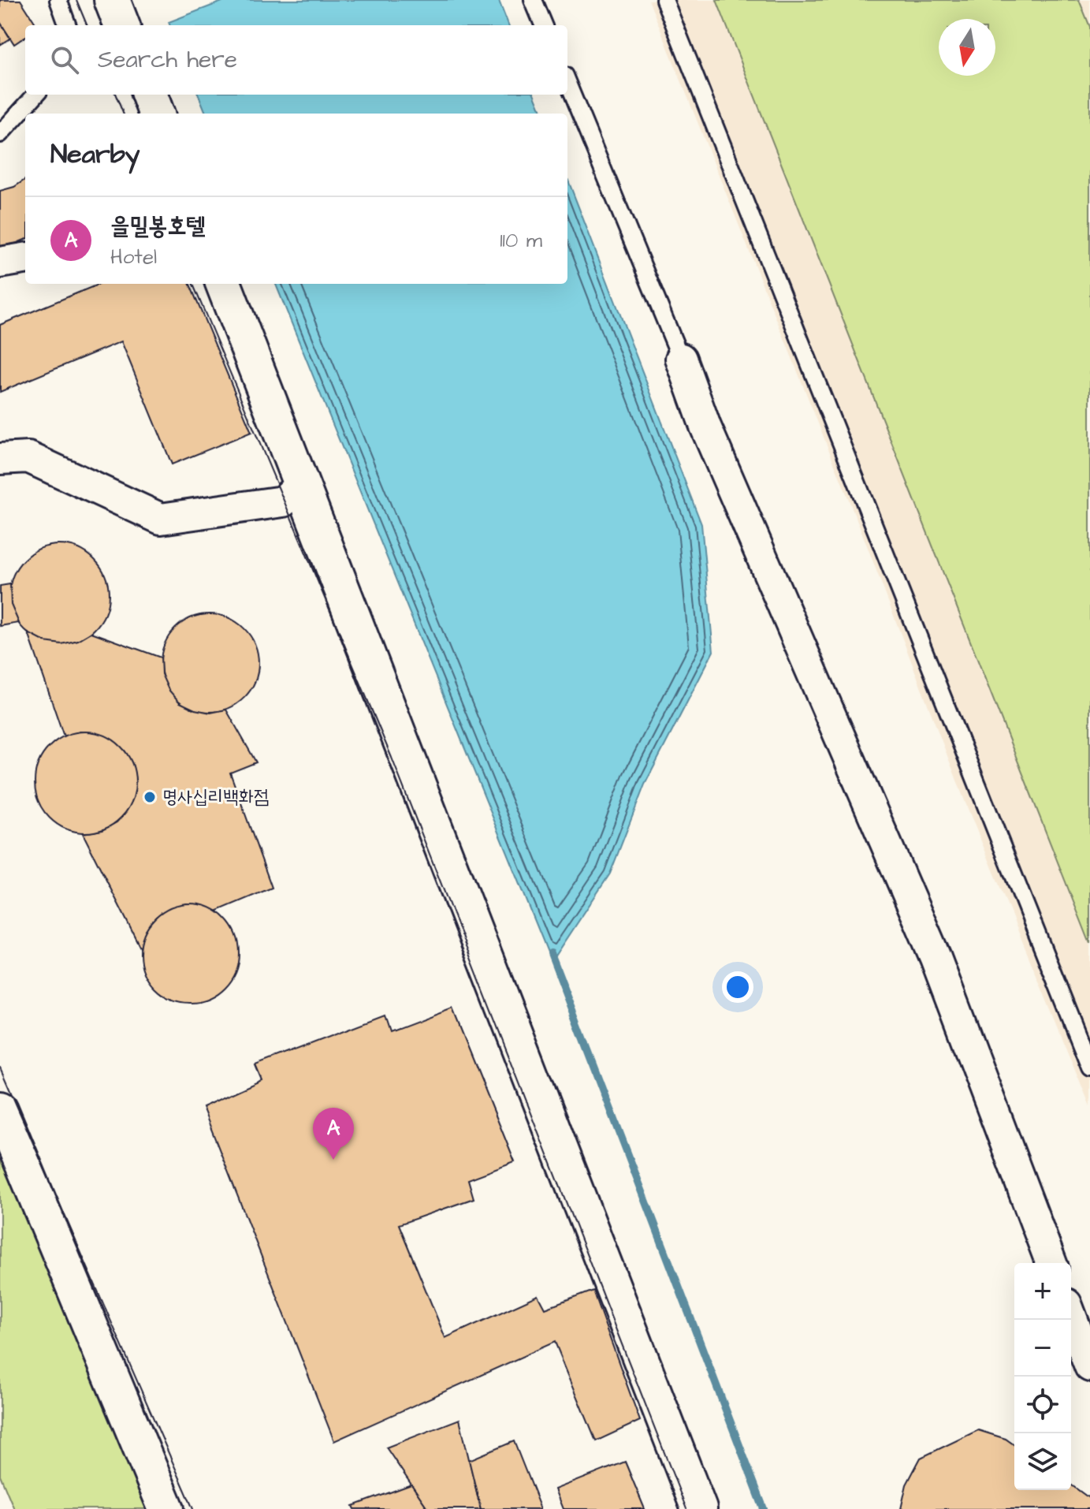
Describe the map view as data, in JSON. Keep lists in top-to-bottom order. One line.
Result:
{"places":["명사십리백화점"],"north":"bottom","page":{"search":"Search here","heading":"Nearby","list":[{"mark":"A","name":"을밀봉호텔","note":"Hotel","value":"110 m"}],"pins":"A","map_buttons":["+","−"]}}
